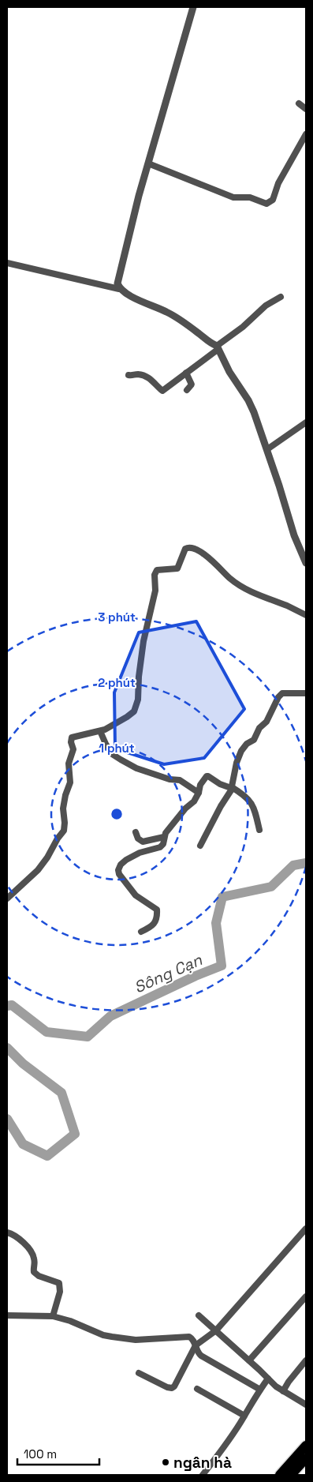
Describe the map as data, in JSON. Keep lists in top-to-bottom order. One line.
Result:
{"water":["Sông Cạn"],"places":["ngân hà"],"scale_bar":"100 m","rings":["3 phút","2 phút","1 phút"]}
